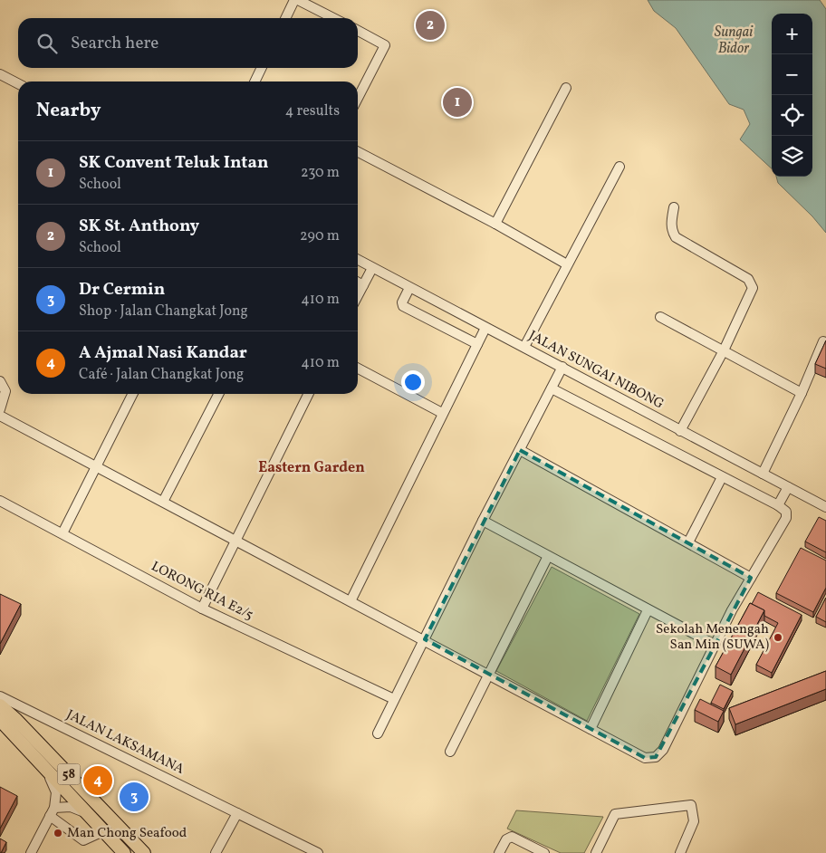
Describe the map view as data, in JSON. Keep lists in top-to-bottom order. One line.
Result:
{"streets":{"highway":["58"],"street":["JALAN SUNGAI NIBONG","LORONG RIA E2/5","JALAN LAKSAMANA"]},"districts":["Eastern Garden"],"water":["Sungai Bidor"],"places":["Sekolah Menengah San Min (SUWA)","Man Chong Seafood"],"page":{"pins":["2","1","4","3"],"map_buttons":["+","−"],"search":"Search here","heading":["Nearby","4 results"],"list":[{"mark":"1","name":"SK Convent Teluk Intan","note":"School","value":"230 m"},{"mark":"2","name":"SK St. Anthony","note":"School","value":"290 m"},{"mark":"3","name":"Dr Cermin","note":"Shop · Jalan Changkat Jong","value":"410 m"},{"mark":"4","name":"A Ajmal Nasi Kandar","note":"Café · Jalan Changkat Jong","value":"410 m"}]}}
